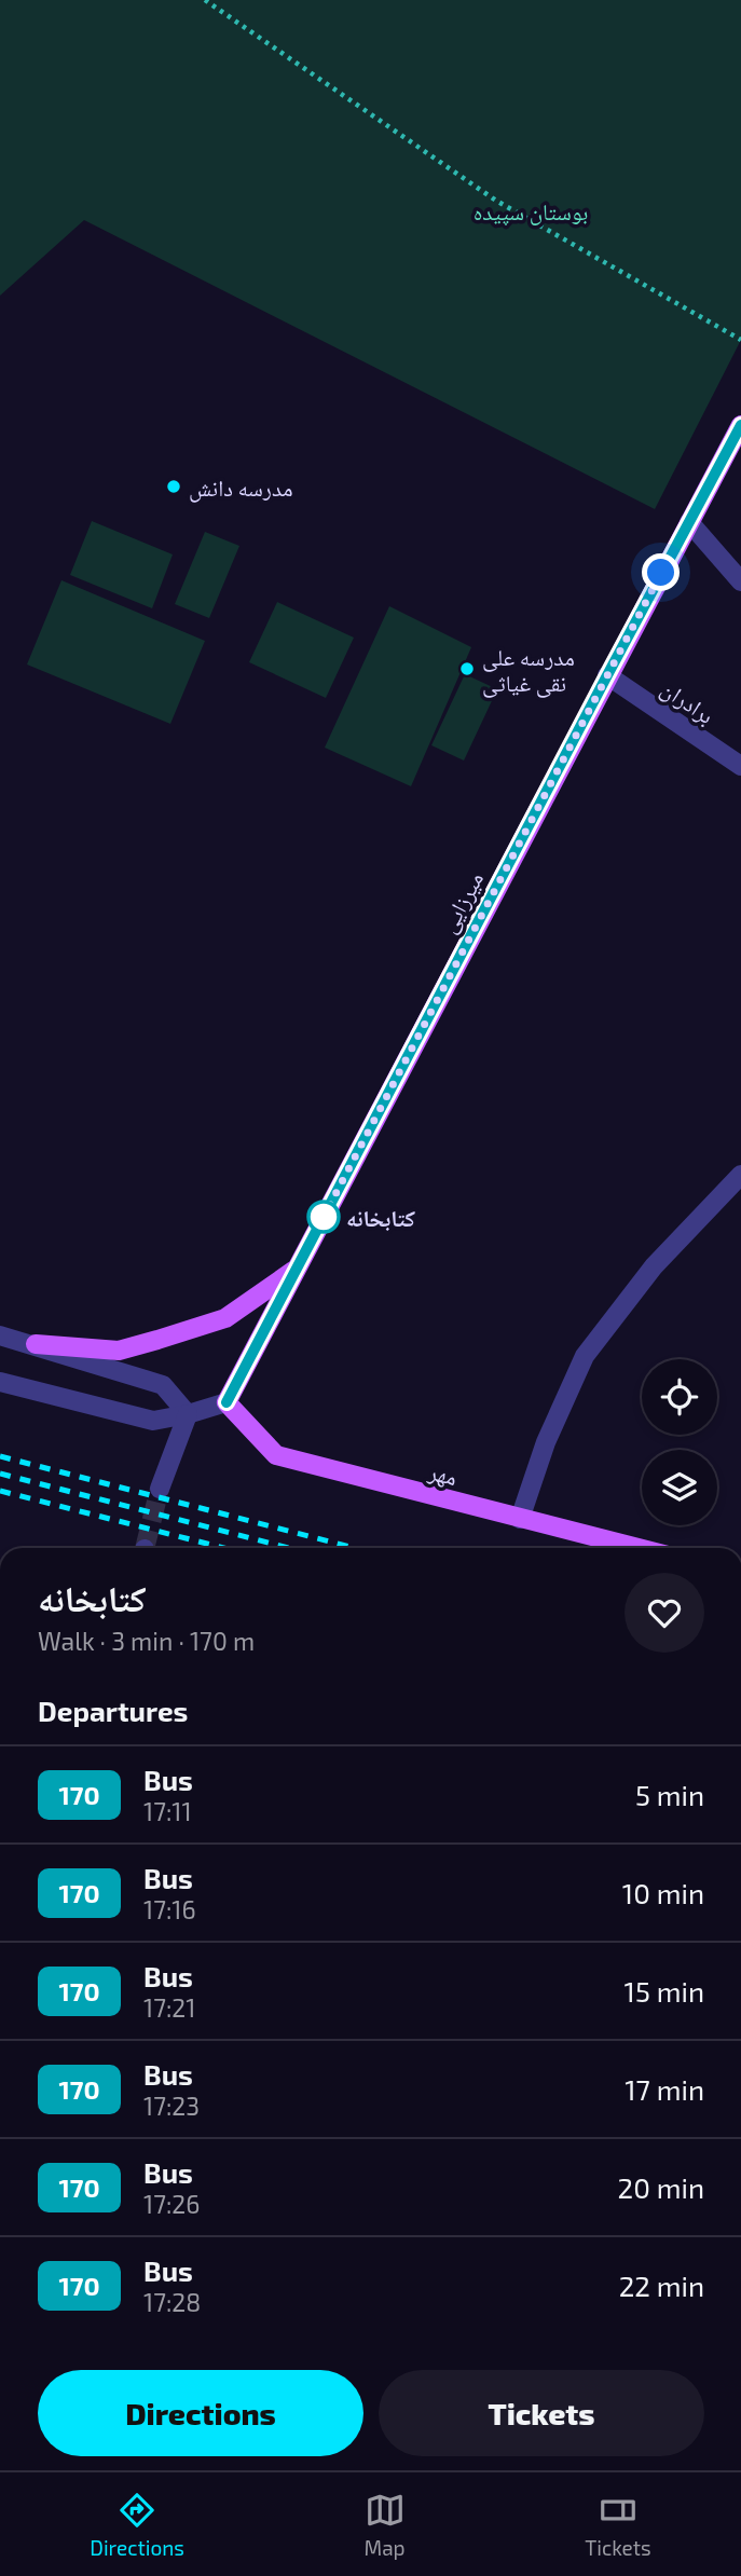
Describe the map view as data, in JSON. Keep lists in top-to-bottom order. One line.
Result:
{"streets":{"main road":["میرزایی","مهر"],"street":["برادران"]},"crossings":[["برادران","میرزایی"],["میرزایی","مهر"]],"parks":["بوستان سپیده"],"places":["مدرسه دانش","مدرسه علی نقی غیاثی","کتابخانه"],"lines":["bus line 170"],"page":{"heading":[["کتابخانه","Walk · 3 min · 170 m"],"Departures"],"list":[{"mark":"170","name":"Bus","note":"17:11","value":"5 min"},{"mark":"170","name":"Bus","note":"17:16","value":"10 min"},{"mark":"170","name":"Bus","note":"17:21","value":"15 min"},{"mark":"170","name":"Bus","note":"17:23","value":"17 min"},{"mark":"170","name":"Bus","note":"17:26","value":"20 min"},{"mark":"170","name":"Bus","note":"17:28","value":"22 min"}],"buttons":["Directions","Tickets"],"tabs":["Directions","Map","Tickets"]}}
